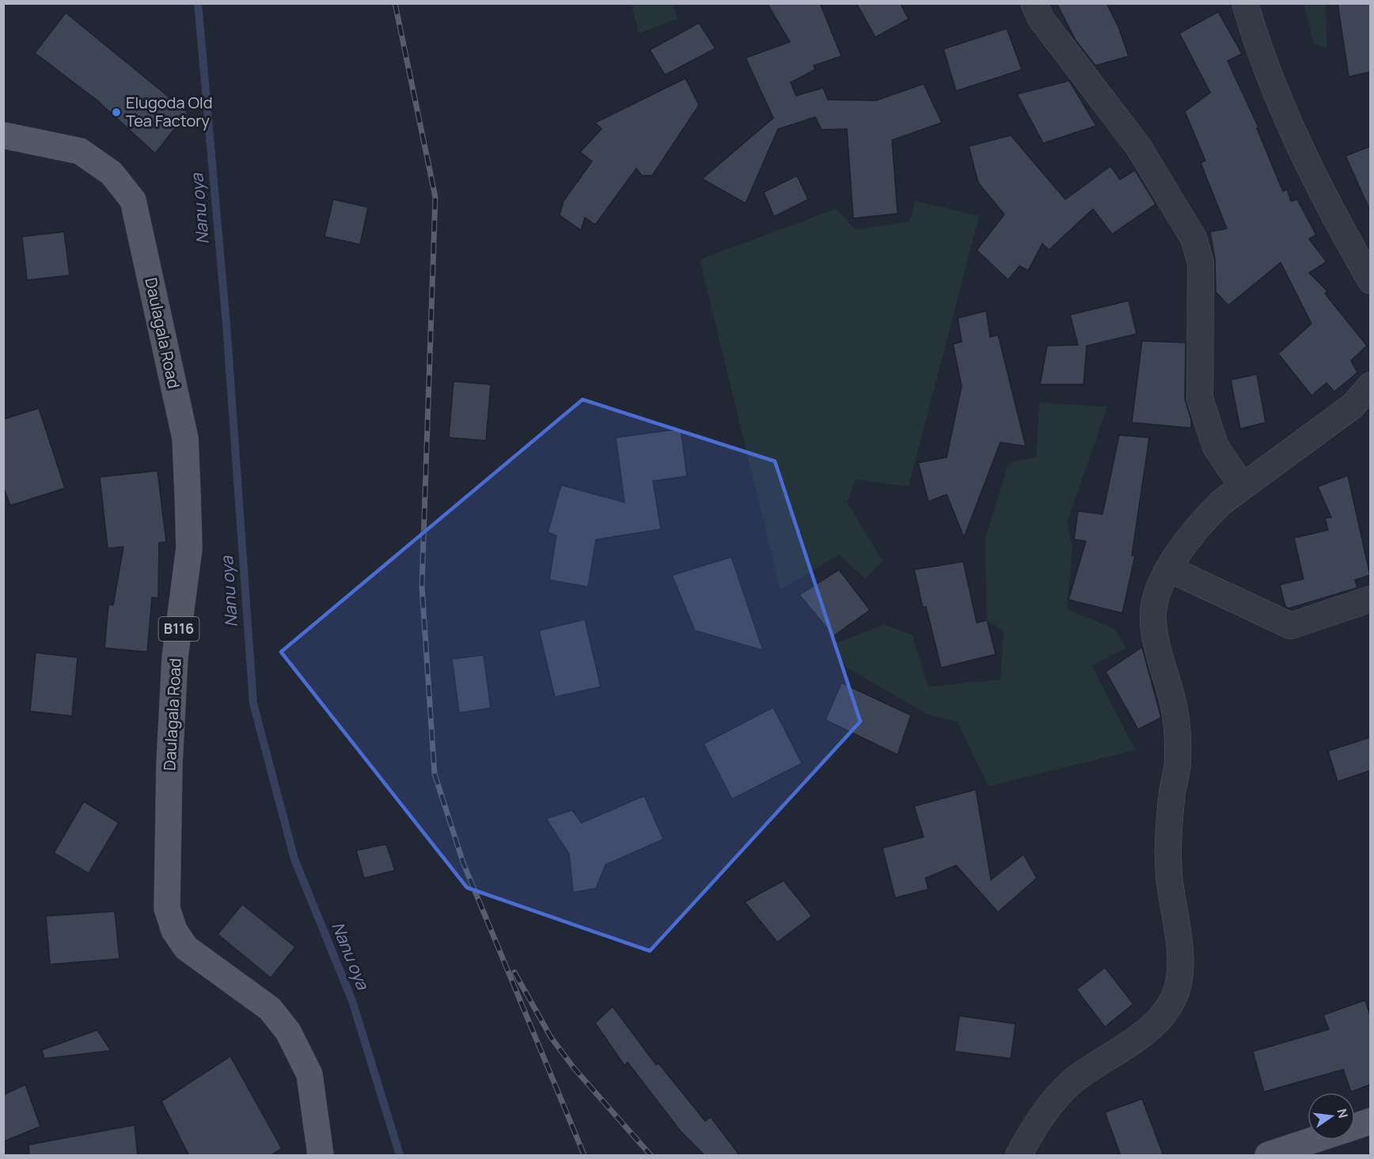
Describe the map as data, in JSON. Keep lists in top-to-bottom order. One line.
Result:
{"streets":{"main road":["Daulagala Road","B116"]},"water":["Nanu oya"],"places":["Elugoda Old Tea Factory"],"north":"right"}
